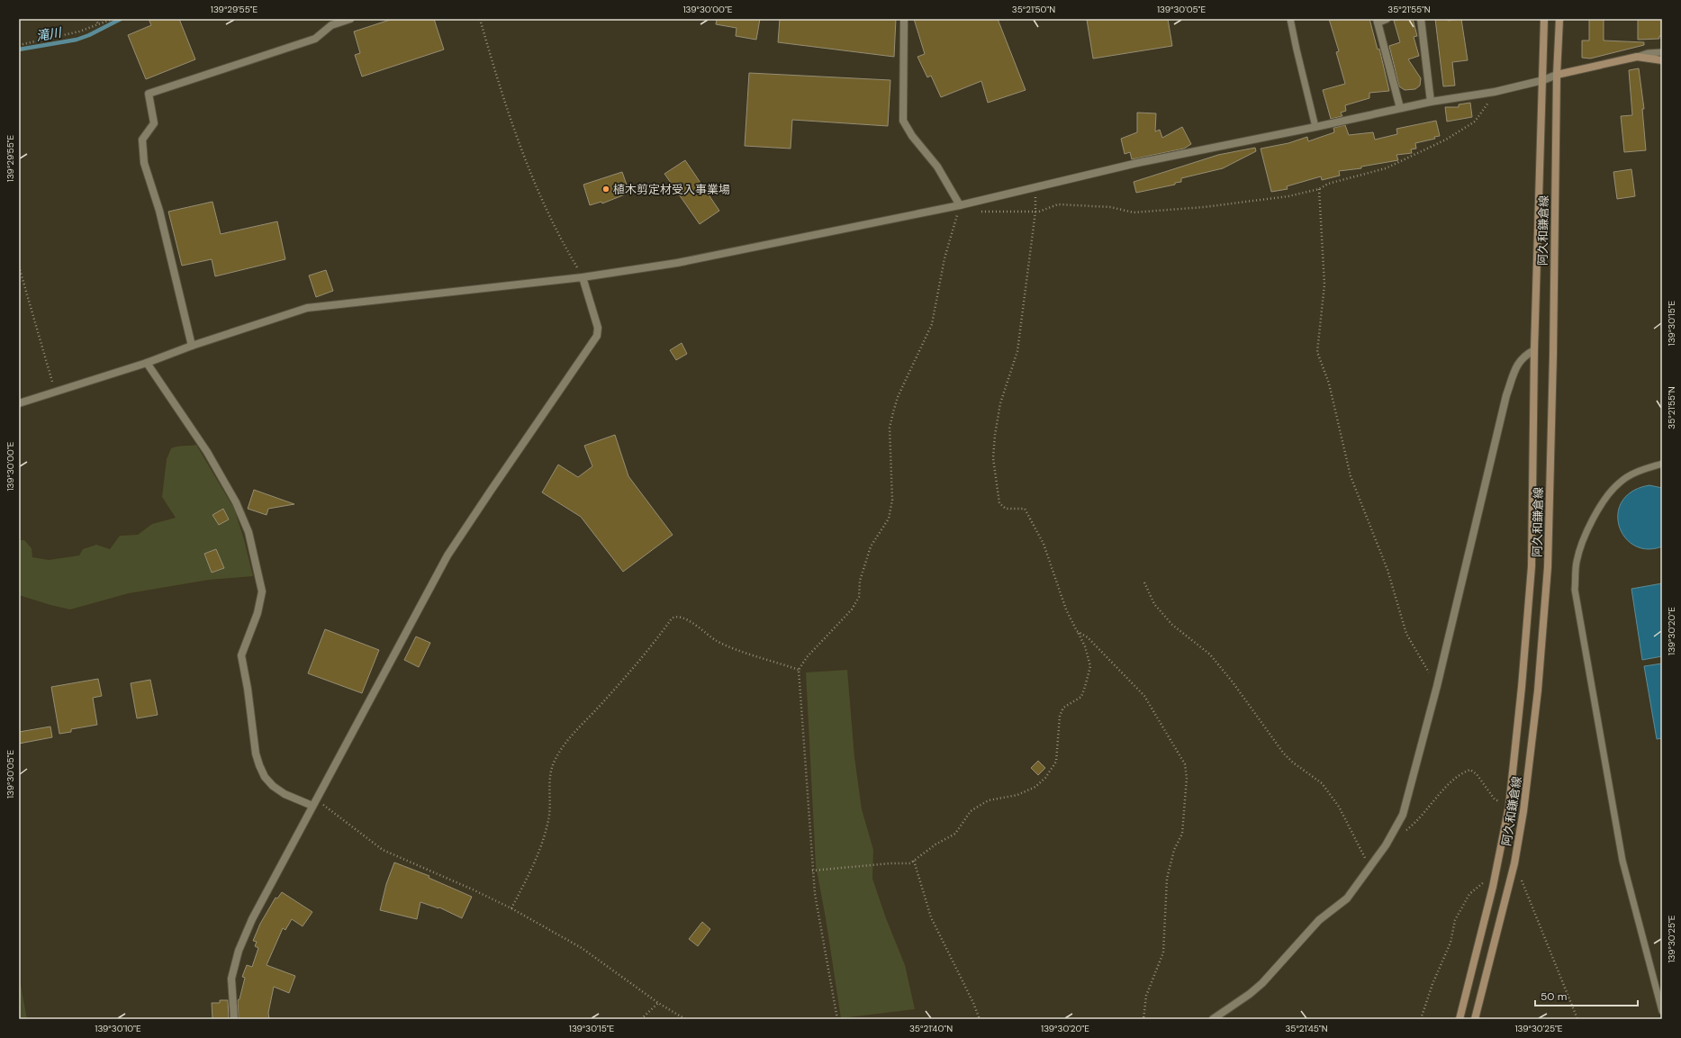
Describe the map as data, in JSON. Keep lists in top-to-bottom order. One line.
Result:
{"streets":{"main road":["阿久和鎌倉線"]},"water":["滝川"],"places":["植木剪定材受入事業場"],"scale_bar":"50 m","coordinates":["139°29'55\"E","139°30'00\"E","35°21'50\"N","139°30'05\"E","35°21'55\"N","139°30'15\"E","139°30'20\"E","139°30'25\"E","139°30'10\"E","35°21'40\"N","35°21'45\"N"]}
